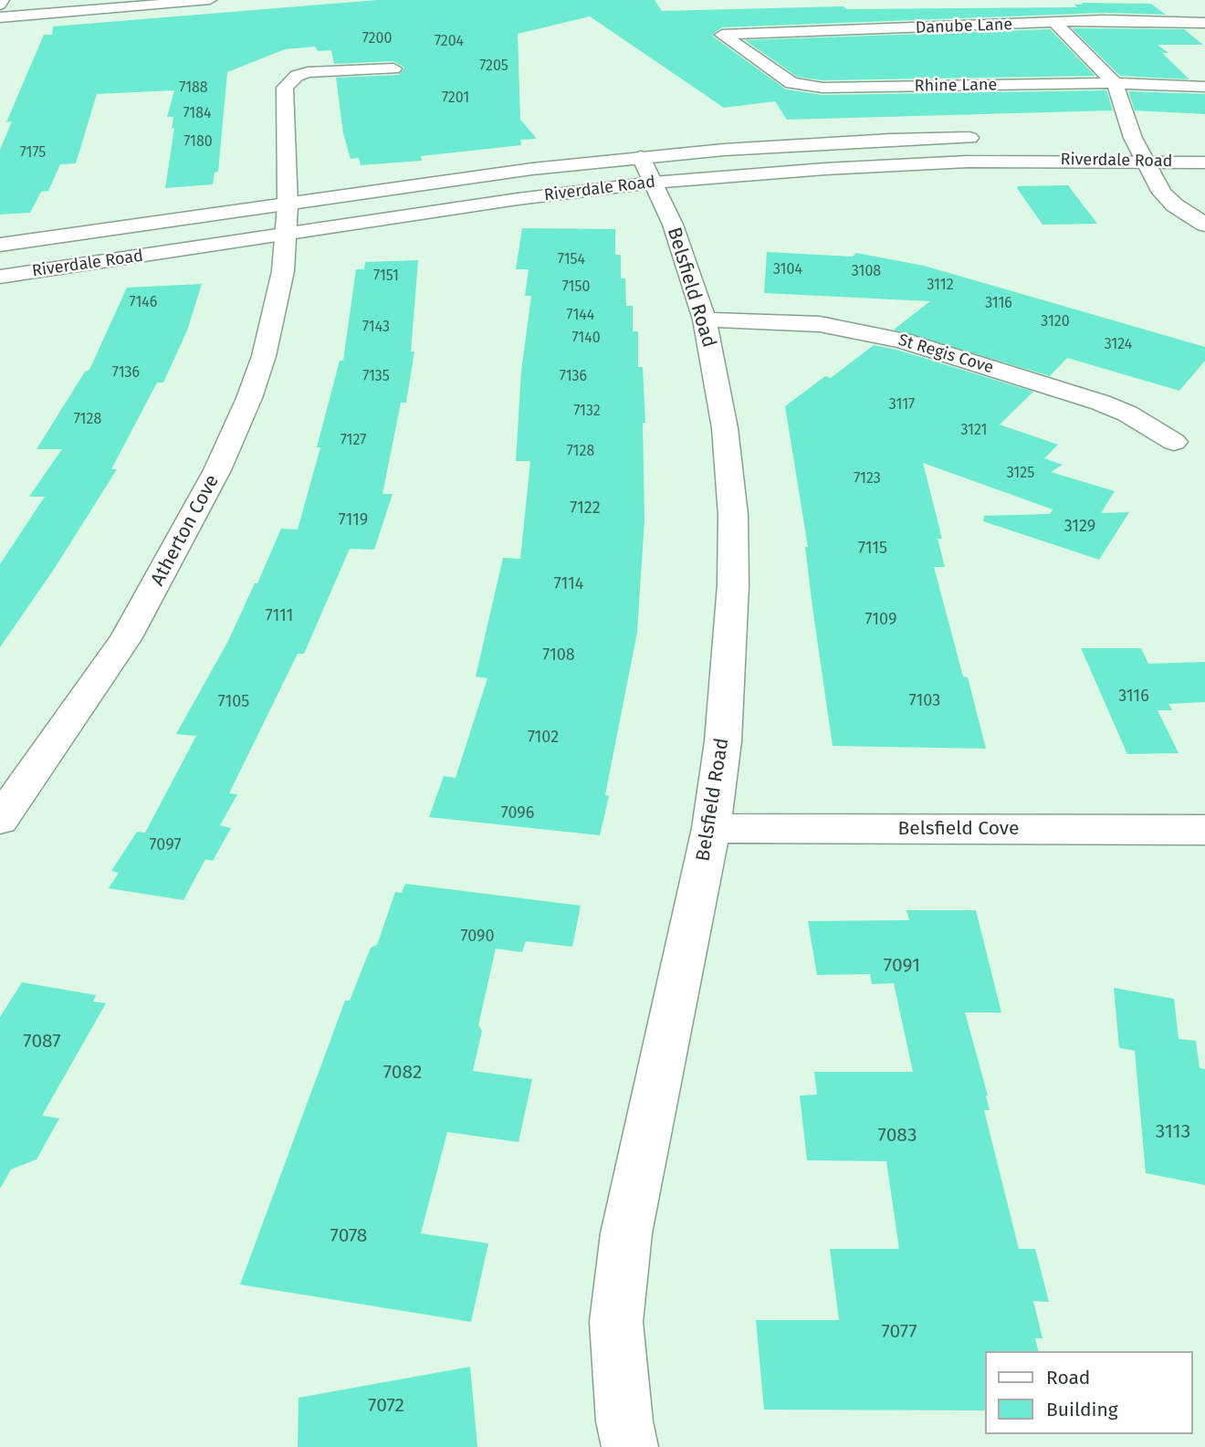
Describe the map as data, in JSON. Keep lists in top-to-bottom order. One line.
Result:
{"streets":{"street":["Danube Lane","Rhine Lane","Riverdale Road","Belsfield Road","St Regis Cove","Atherton Cove","Belsfield Cove"]},"crossings":[["Danube Lane","Rhine Lane"],["Riverdale Road","Belsfield Road"],["Riverdale Road","Atherton Cove"],["Belsfield Road","St Regis Cove"],["Belsfield Road","Belsfield Cove"]],"house_numbers":["7200","7204","7205","7188","7201","7184","7180","7175","7154","3104","3108","7151","3112","7150","7146","3116","7144","3120","7143","7140","3124","7136","7135","7136","3117","7132","7128","3121","7127","7128","3125","7123","7122","7119","3129","7115","7114","7111","7109","7108","3116","7103","7105","7102","7096","7097","7090","7091","7087","7082","3113","7083","7078","7077","7072"],"legend":["Road","Building"]}
